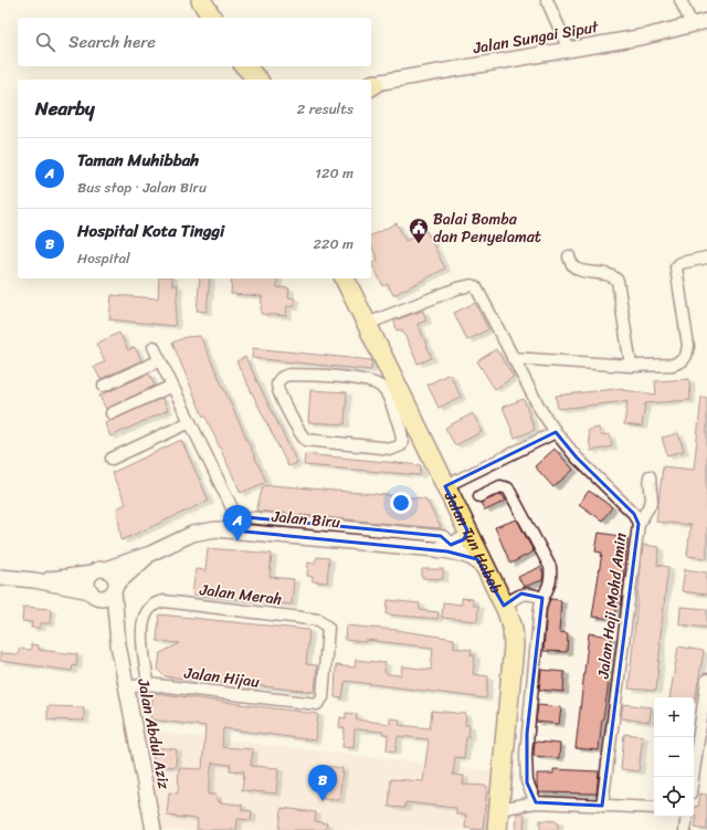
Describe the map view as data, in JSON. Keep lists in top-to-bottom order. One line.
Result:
{"streets":{"highway":["Jalan Tun Habab"],"street":["Jalan Sungai Siput","Jalan Biru","Jalan Merah","Jalan Haji Mohd Amin","Jalan Hijau","Jalan Abdul Aziz"]},"crossings":[["Jalan Biru","Jalan Tun Habab"],["Jalan Tun Habab","Jalan Haji Mohd Amin"],["Jalan Merah","Jalan Hijau"],["Jalan Hijau","Jalan Abdul Aziz"]],"places":{"public building":["Balai Bomba dan Penyelamat"]},"page":{"search":"Search here","heading":["Nearby","2 results"],"list":[{"mark":"A","name":"Taman Muhibbah","note":"Bus stop · Jalan Biru","value":"120 m"},{"mark":"B","name":"Hospital Kota Tinggi","note":"Hospital","value":"220 m"}],"pins":["A","B"],"map_buttons":["+","−"]}}
